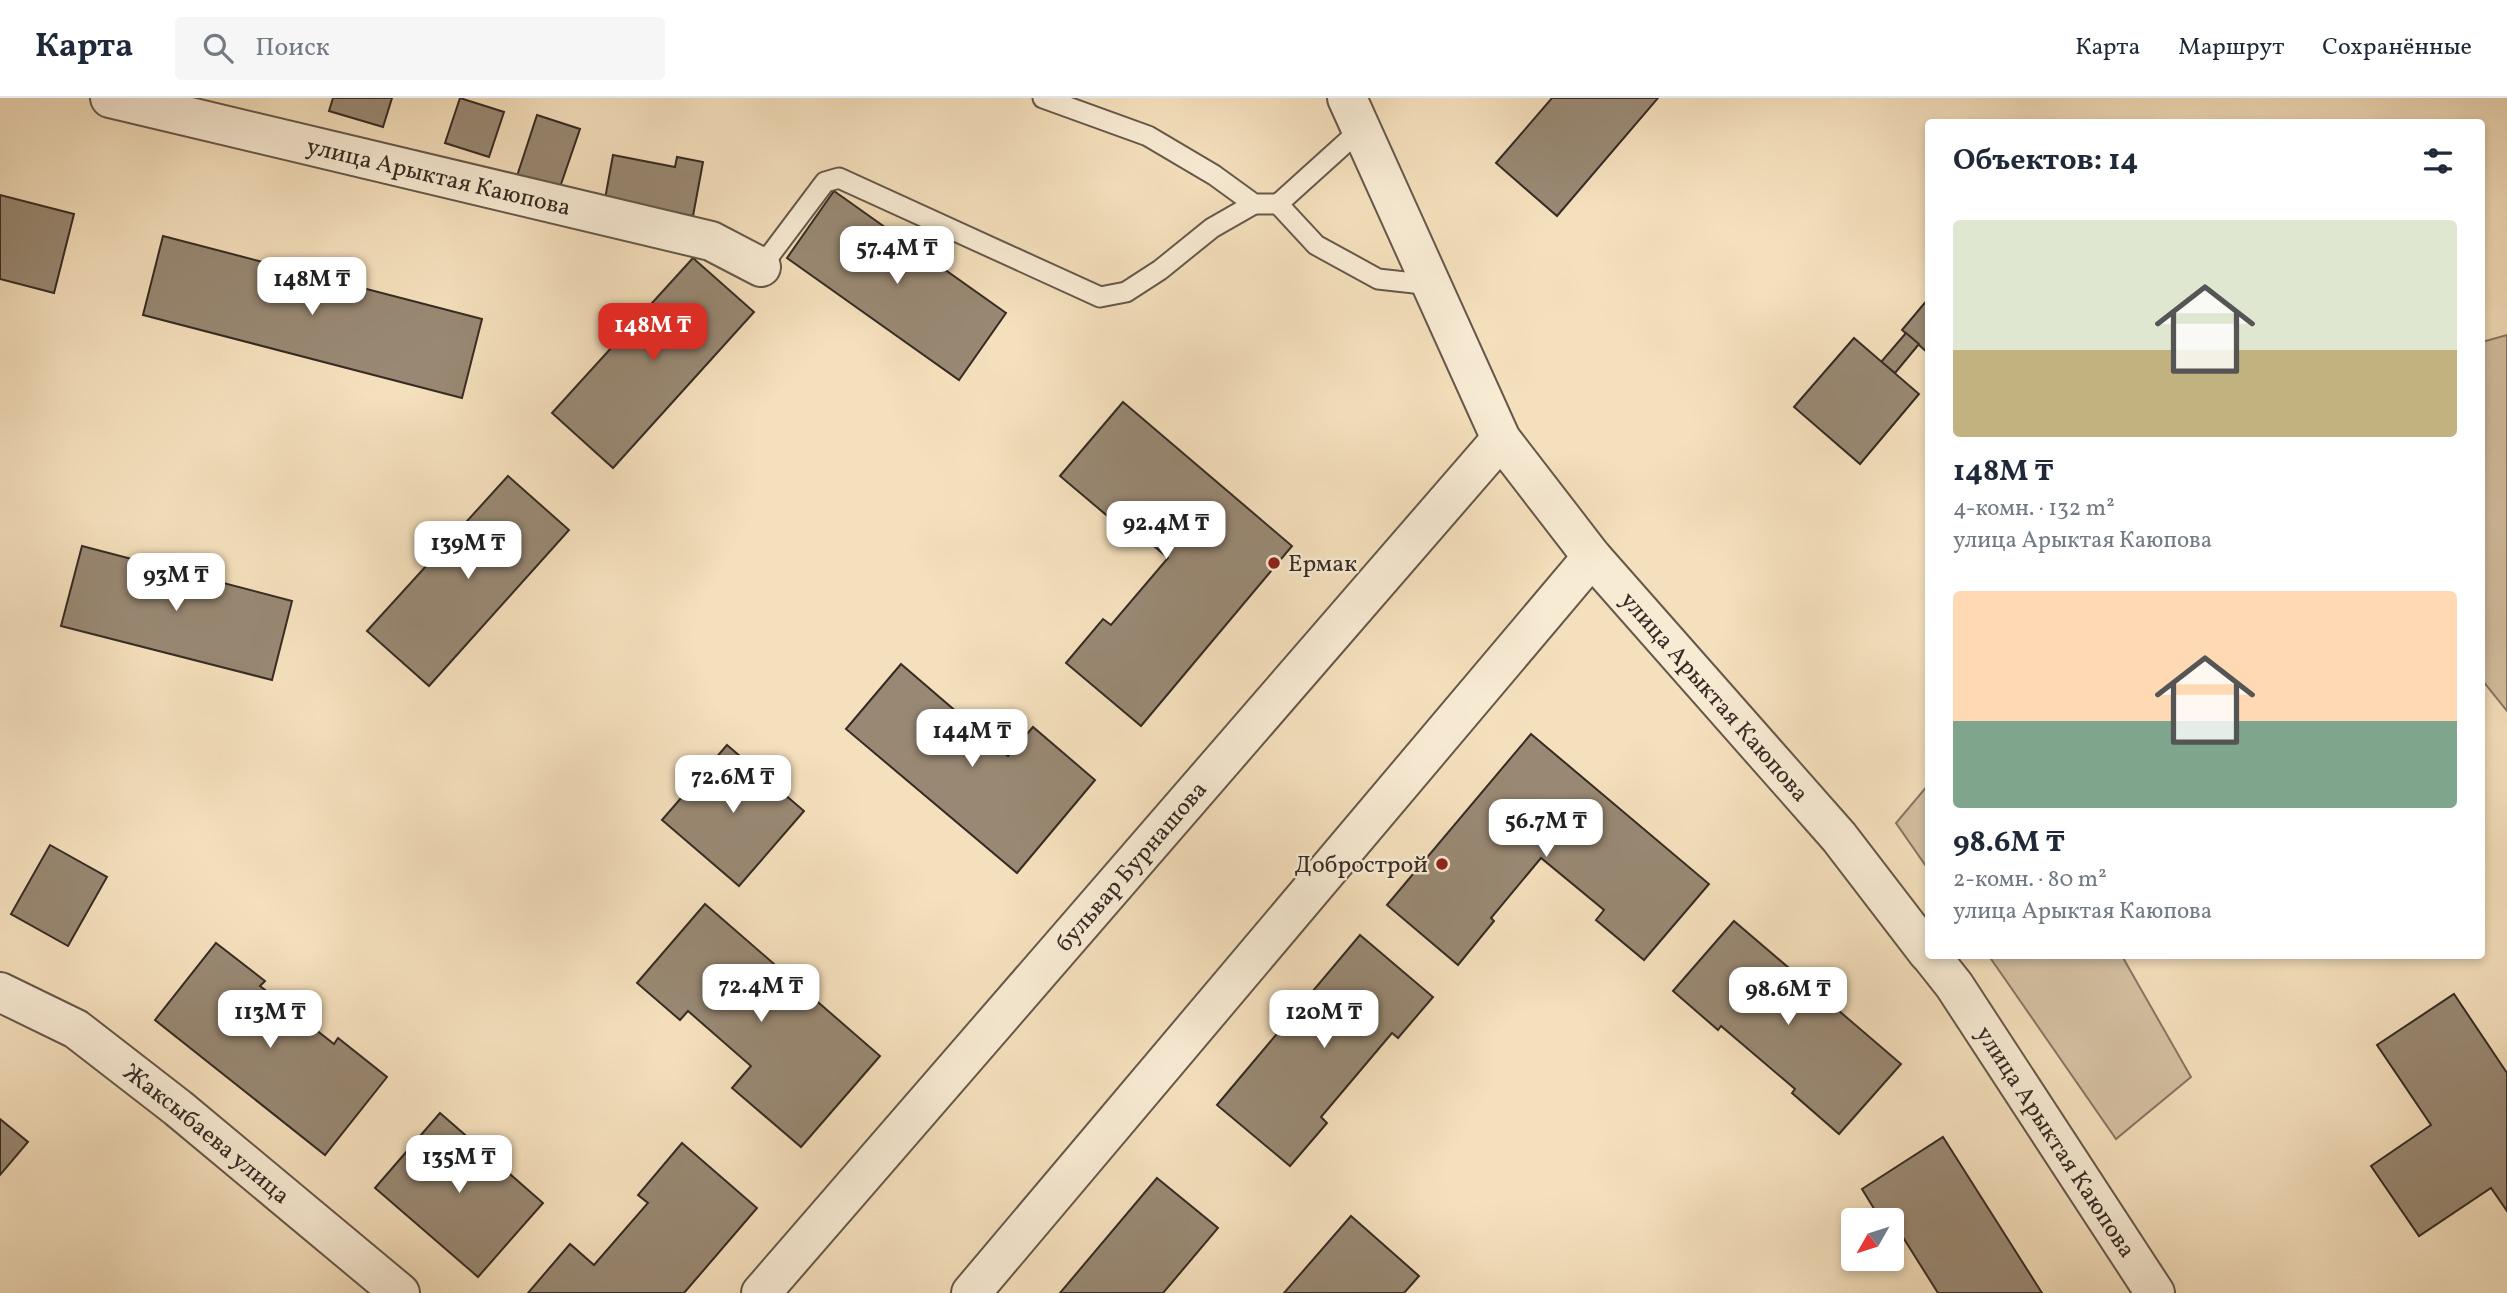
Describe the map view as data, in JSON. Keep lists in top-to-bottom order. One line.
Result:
{"streets":{"street":["улица Арыктая Каюпова","бульвар Бурнашова","Жаксыбаева улица"]},"crossings":[["улица Арыктая Каюпова","бульвар Бурнашова"]],"places":["Ермак","Добрострой"],"north":"bottom left","page":{"header":"Карта","search":"Поиск","nav":["Карта","Маршрут","Сохранённые"],"heading":"Объектов: 14","list":[{"name":"148M ₸","note":"4-комн. · 132 m² · улица Арыктая Каюпова"},{"name":"98.6M ₸","note":"2-комн. · 80 m² · улица Арыктая Каюпова"}],"price":["57.4M ₸","148M ₸","148M ₸","92.4M ₸","139M ₸","93M ₸","144M ₸","72.6M ₸","56.7M ₸","72.4M ₸","98.6M ₸","113M ₸","120M ₸","135M ₸"]}}
